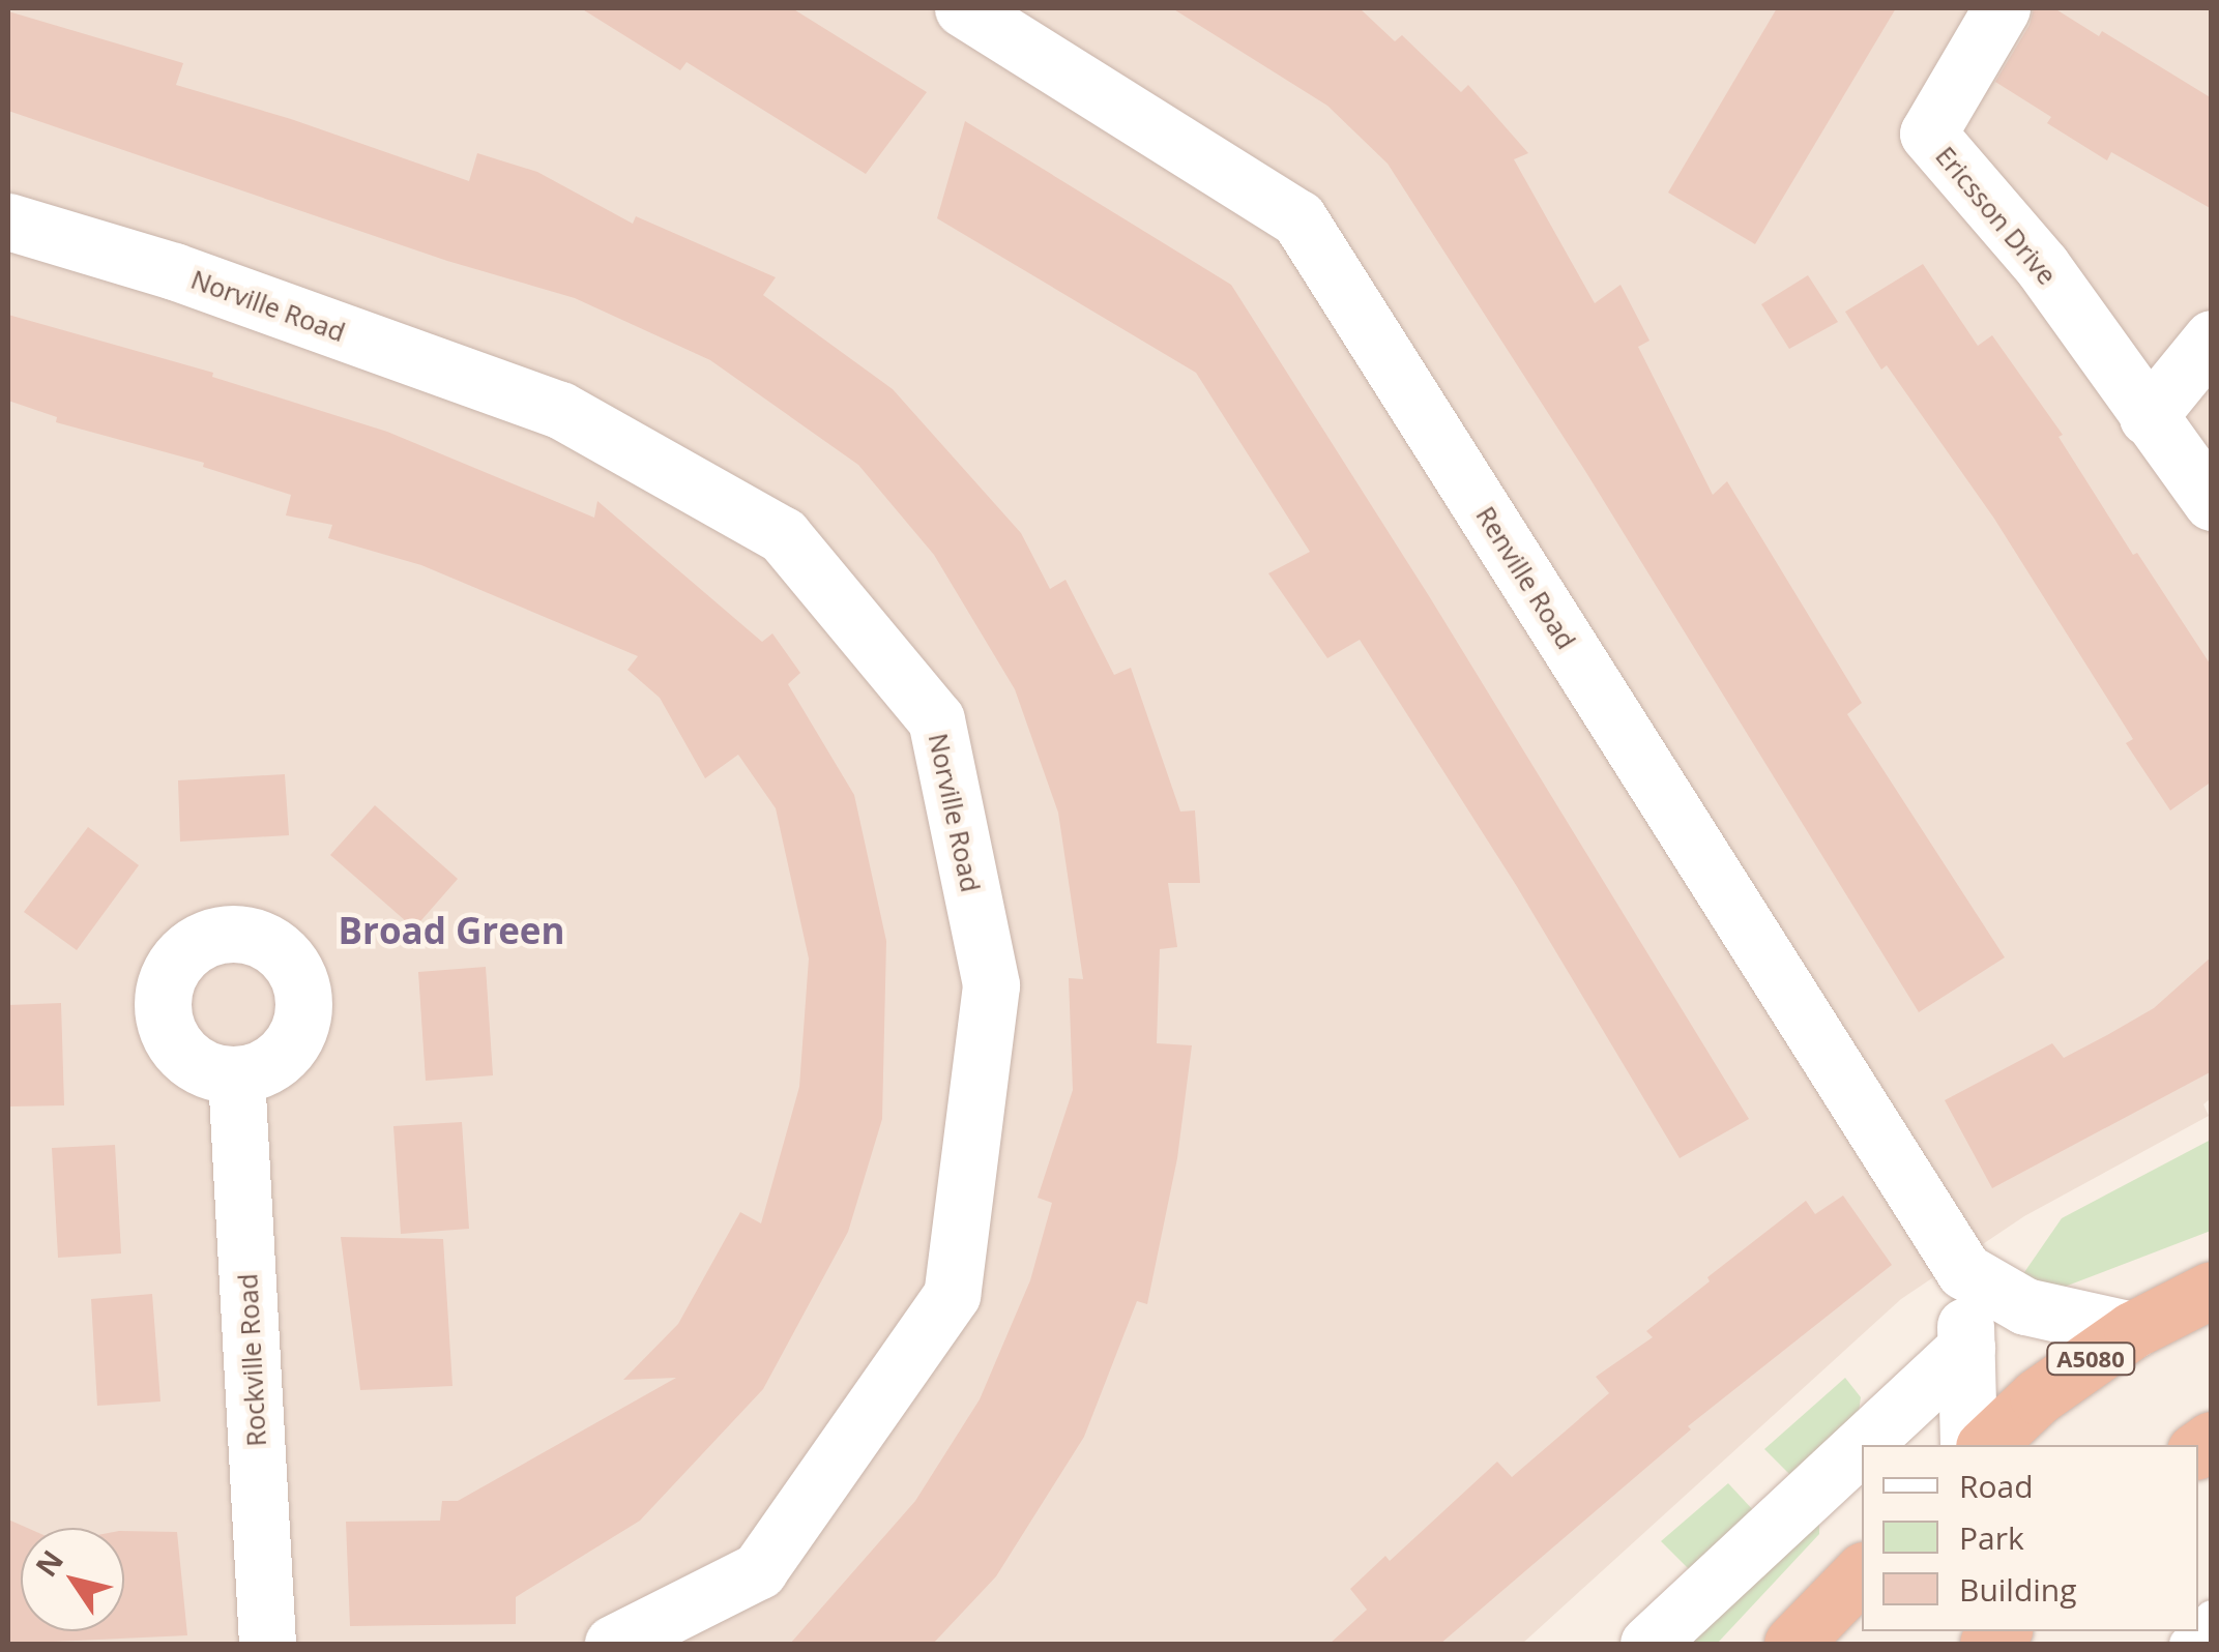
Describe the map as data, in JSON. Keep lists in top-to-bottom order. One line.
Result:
{"streets":{"highway":["A5080"],"street":["Ericsson Drive","Norville Road","Renville Road","Rockville Road"]},"crossings":[["Renville Road","A5080"]],"districts":["Broad Green"],"legend":["Road","Park","Building"],"north":"top left"}
